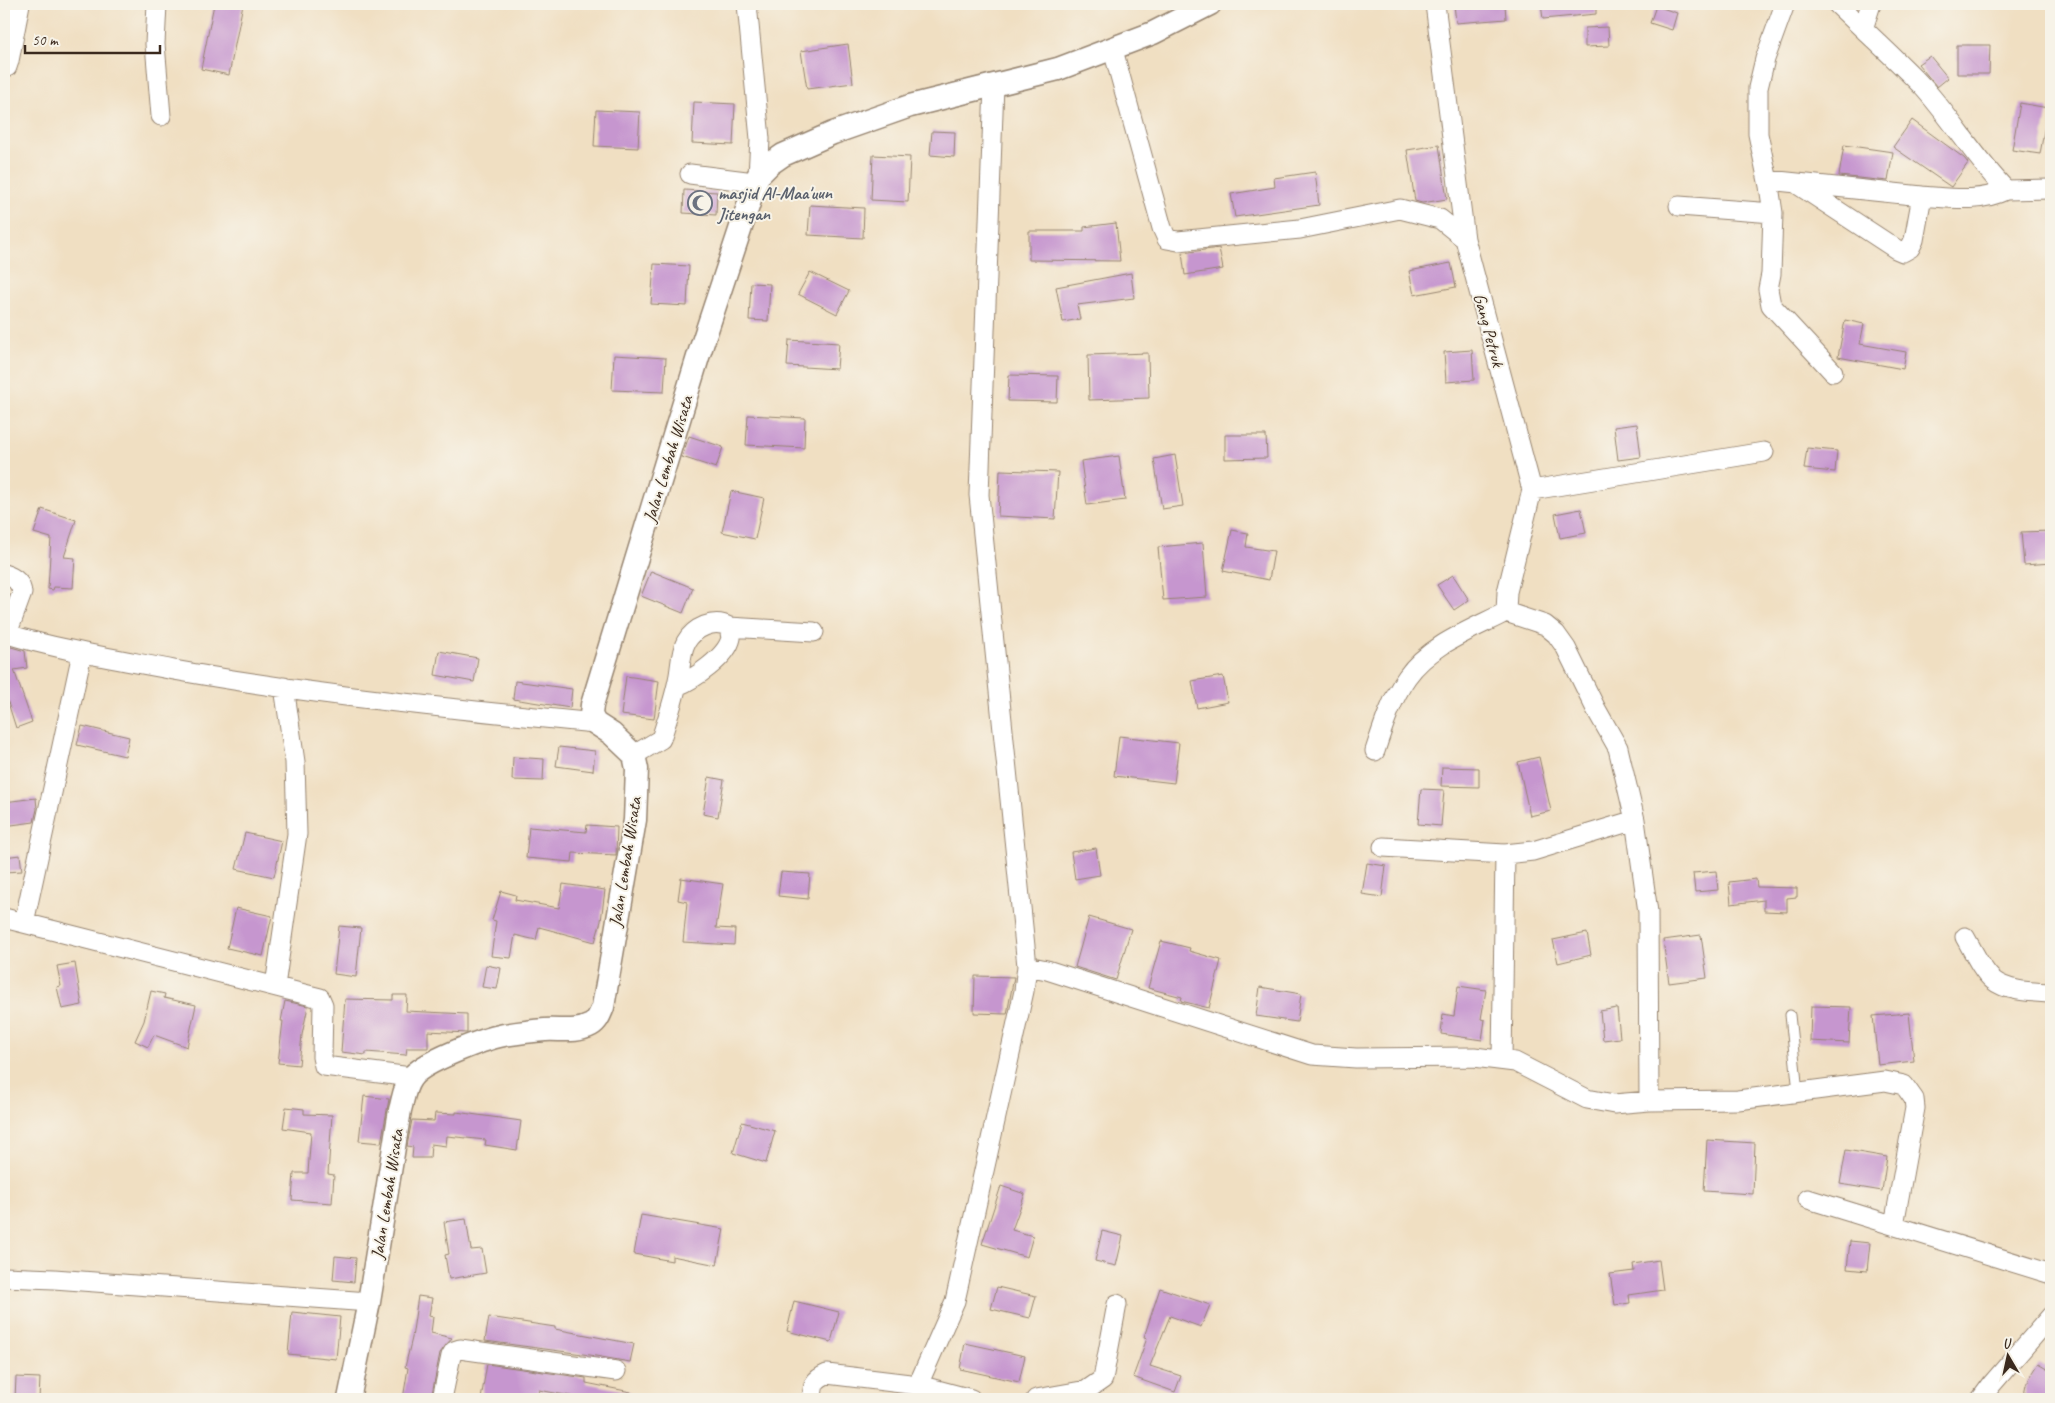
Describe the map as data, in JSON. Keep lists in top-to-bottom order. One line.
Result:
{"streets":{"street":["Gang Petruk","Jalan Lembah Wisata"]},"places":{"mosque":["masjid Al-Maa'uun Jitengan"]},"scale_bar":"50 m","north":"top"}
